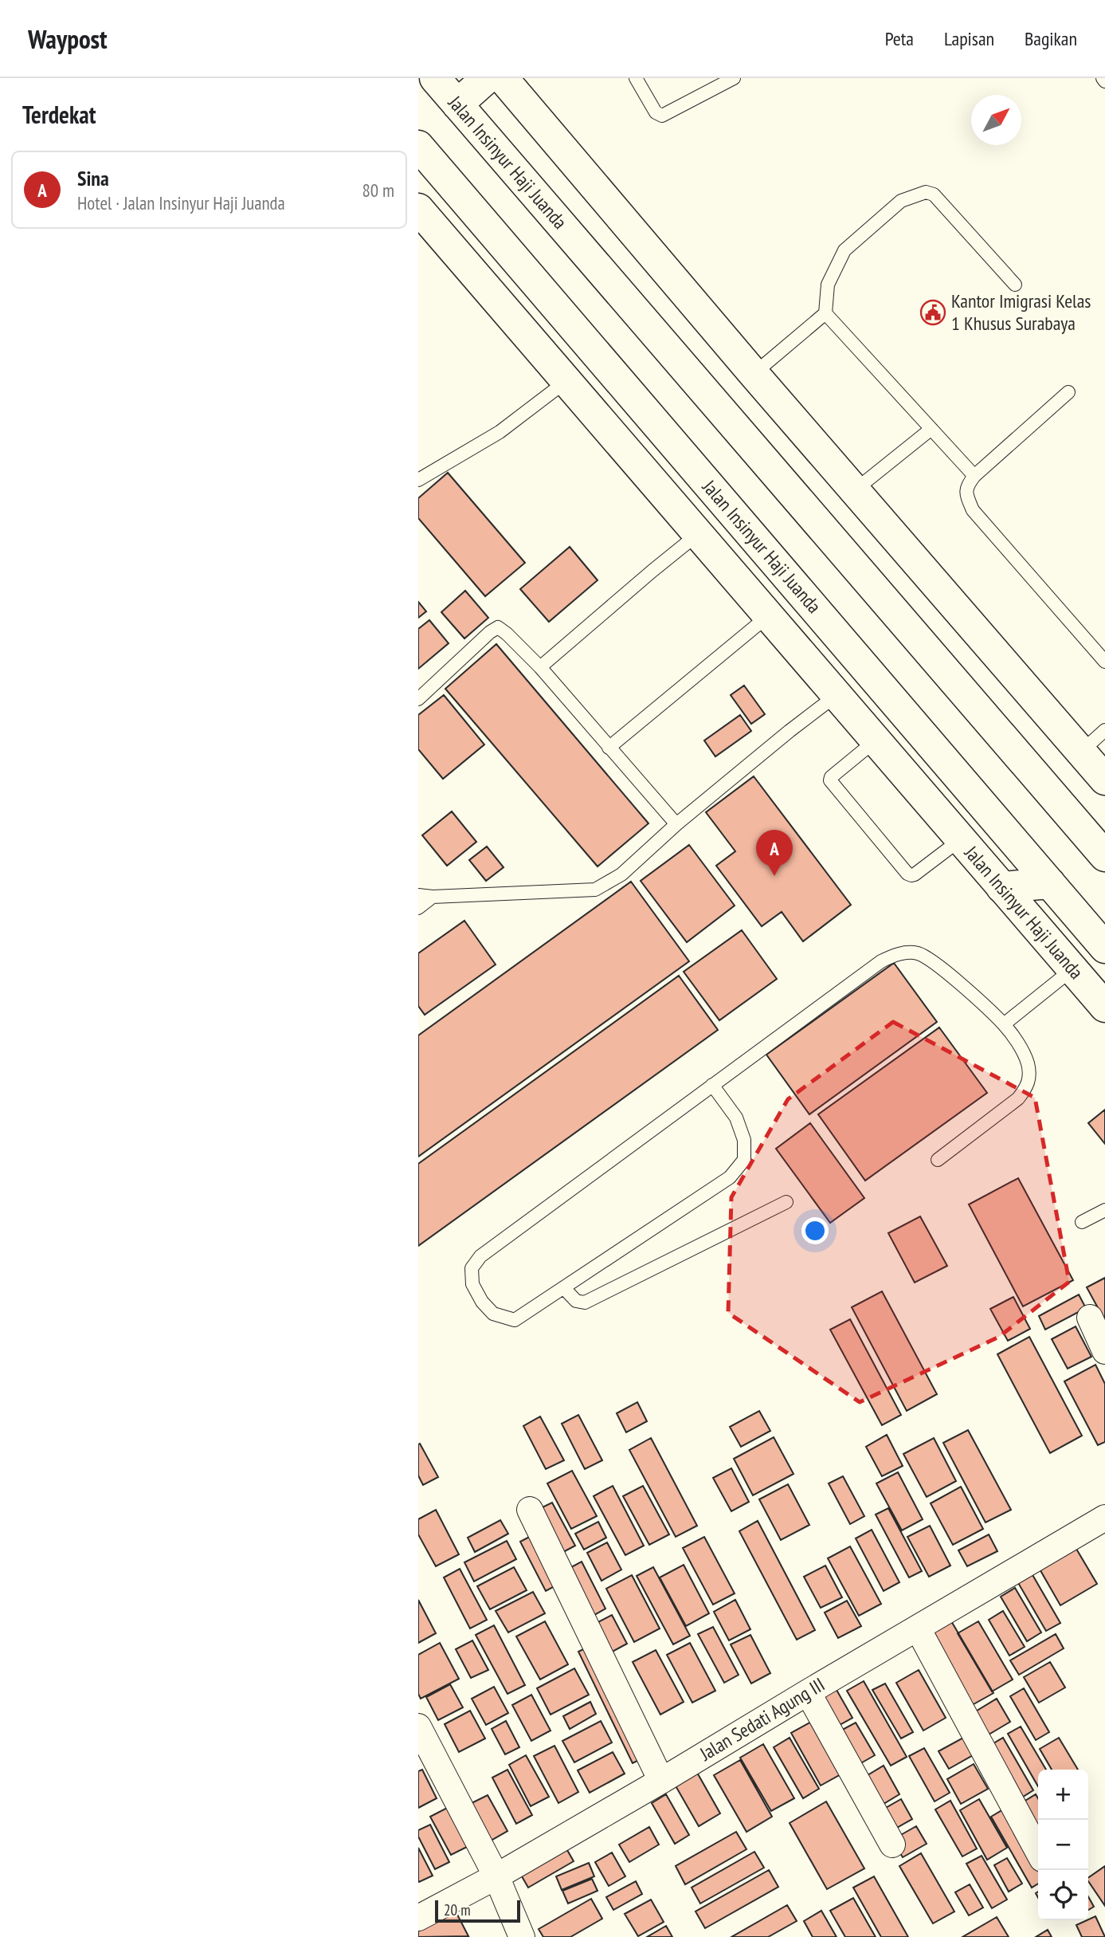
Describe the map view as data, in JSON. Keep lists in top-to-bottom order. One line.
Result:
{"streets":{"main road":["Jalan Insinyur Haji Juanda"],"street":["Jalan Sedati Agung III"]},"places":{"public building":["Kantor Imigrasi Kelas 1 Khusus Surabaya"]},"scale_bar":"20 m","north":"top right","page":{"header":"Waypost","nav":["Peta","Lapisan","Bagikan"],"heading":"Terdekat","list":[{"mark":"A","name":"Sina","note":"Hotel · Jalan Insinyur Haji Juanda","value":"80 m"}],"pins":"A","map_buttons":["+","−"],"scale":"20 m"}}
